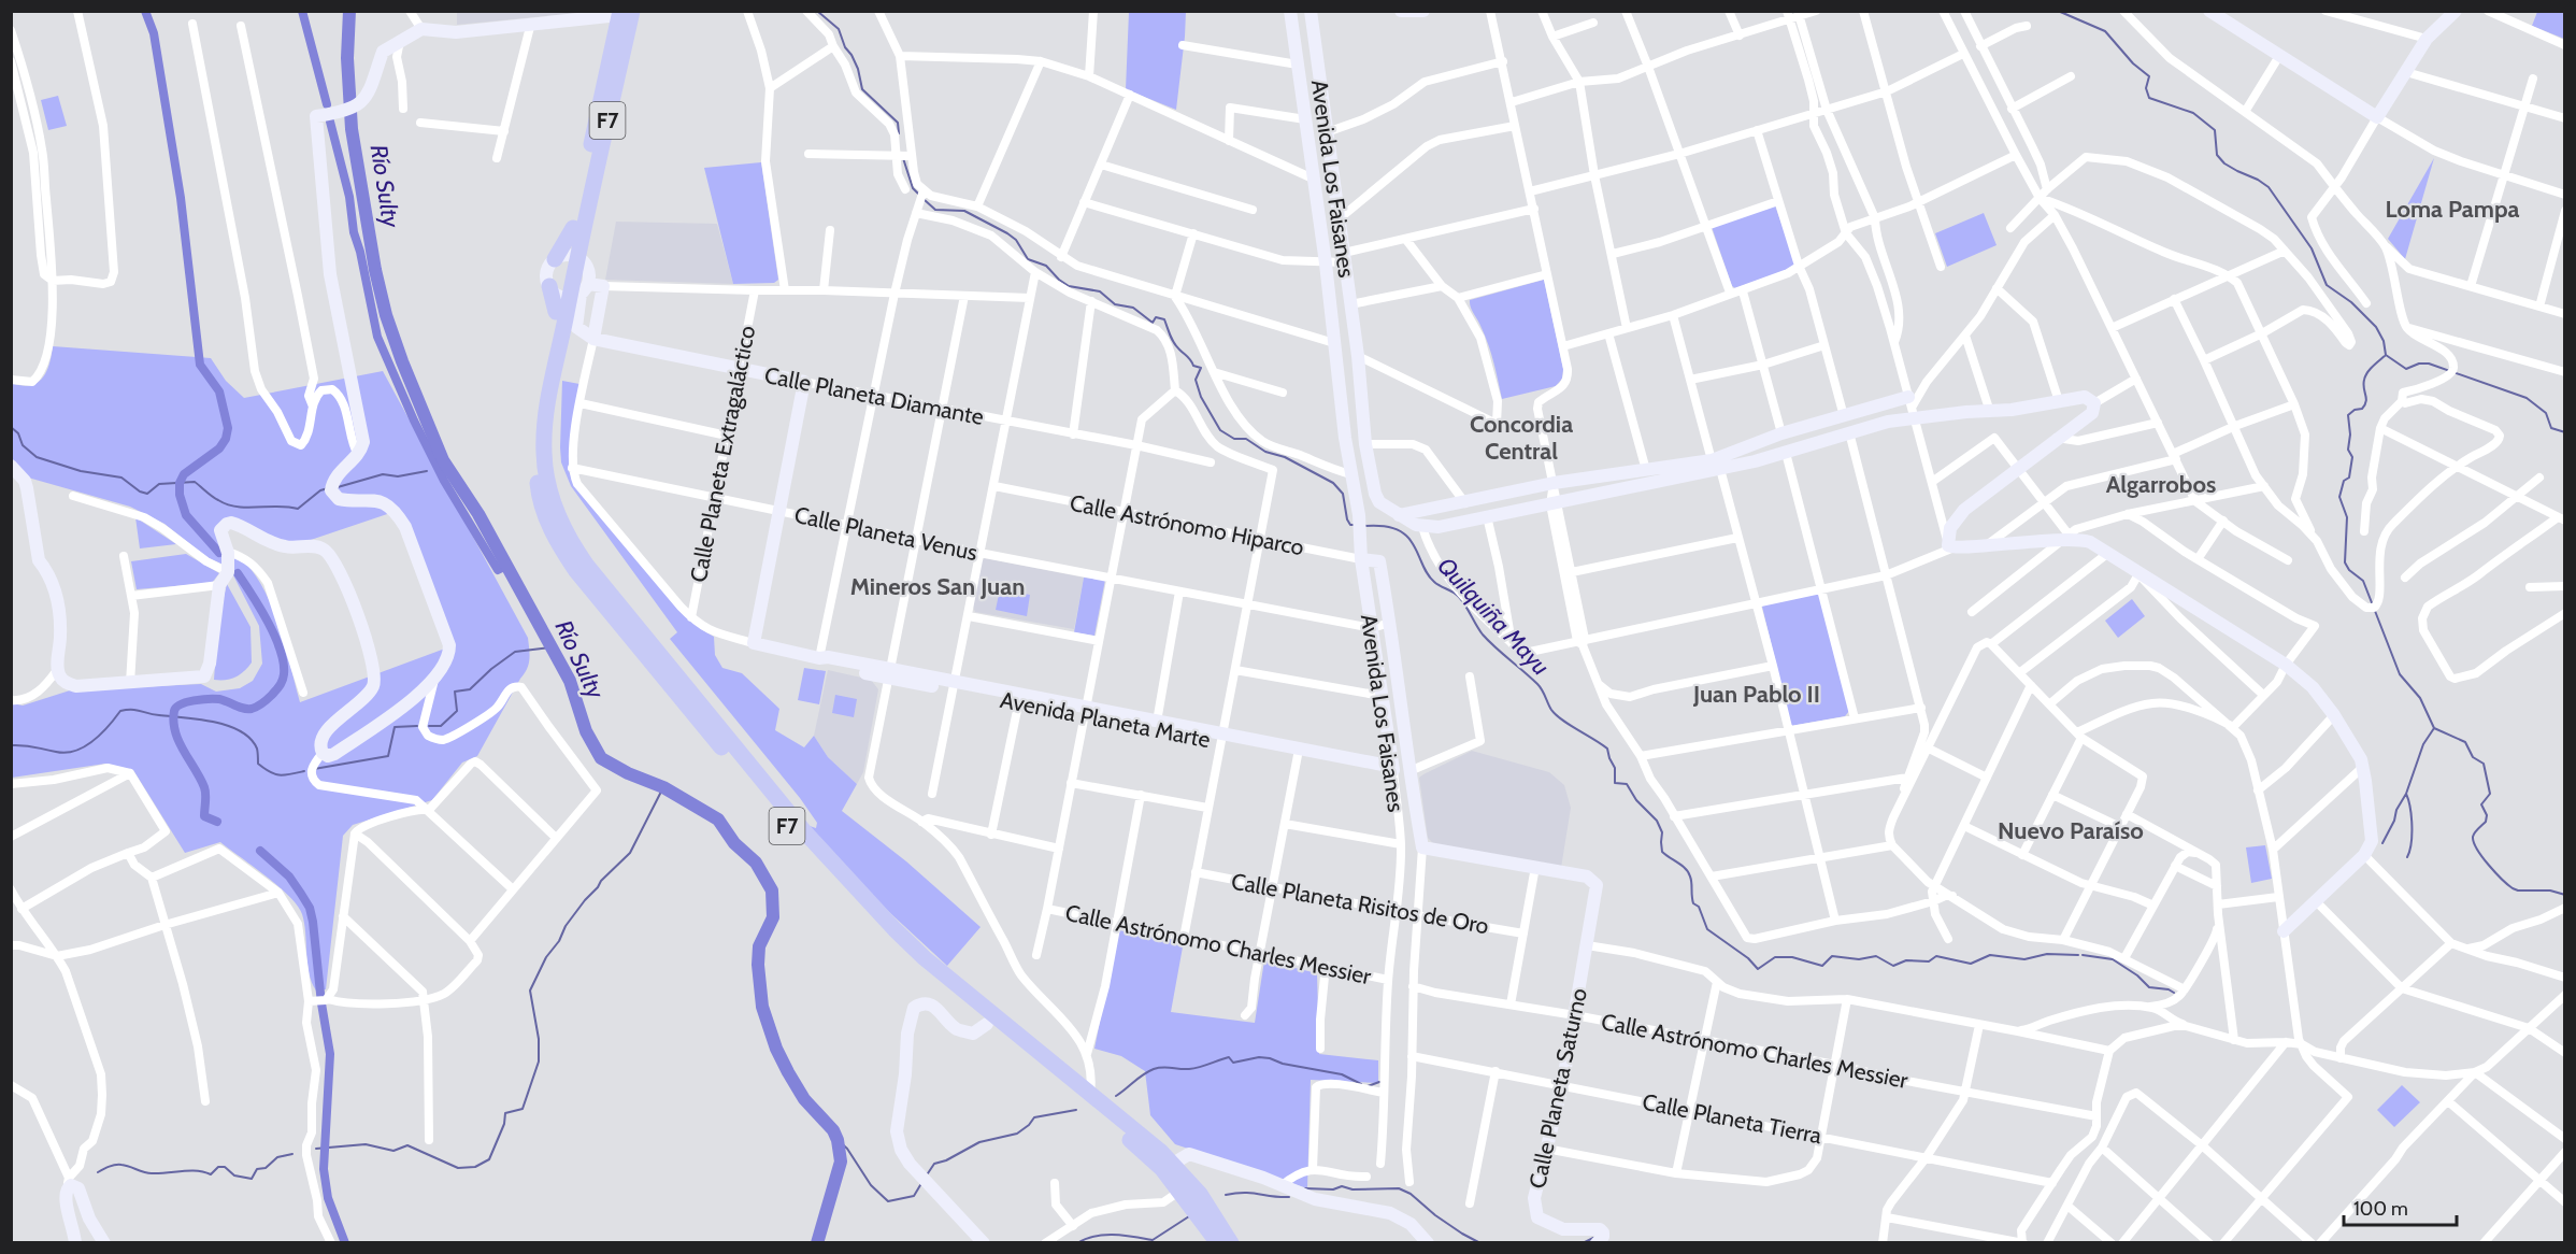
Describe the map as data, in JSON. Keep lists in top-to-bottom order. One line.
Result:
{"streets":{"highway":["F7"],"street":["Avenida Los Faisanes","Calle Planeta Diamante","Calle Planeta Extragaláctico","Calle Astrónomo Hiparco","Calle Planeta Venus","Avenida Planeta Marte","Calle Planeta Risitos de Oro","Calle Astrónomo Charles Messier","Calle Planeta Saturno","Calle Planeta Tierra"]},"crossings":[["Avenida Los Faisanes","Calle Astrónomo Hiparco"],["Avenida Los Faisanes","Calle Planeta Venus"],["Avenida Los Faisanes","Avenida Planeta Marte"],["Avenida Los Faisanes","Calle Planeta Risitos de Oro"],["Avenida Los Faisanes","Calle Astrónomo Charles Messier"],["Avenida Los Faisanes","Calle Planeta Tierra"],["Calle Planeta Diamante","Calle Planeta Extragaláctico"],["Calle Planeta Extragaláctico","Calle Planeta Venus"],["Calle Planeta Extragaláctico","Avenida Planeta Marte"],["Calle Planeta Venus","Avenida Planeta Marte"],["Calle Astrónomo Charles Messier","Calle Planeta Saturno"],["Calle Planeta Saturno","Calle Planeta Tierra"]],"districts":["Loma Pampa","Concordia Central","Algarrobos","Mineros San Juan","Juan Pablo II","Nuevo Paraíso"],"water":["Río Sulty","Quilquiña Mayu"],"scale_bar":"100 m"}
